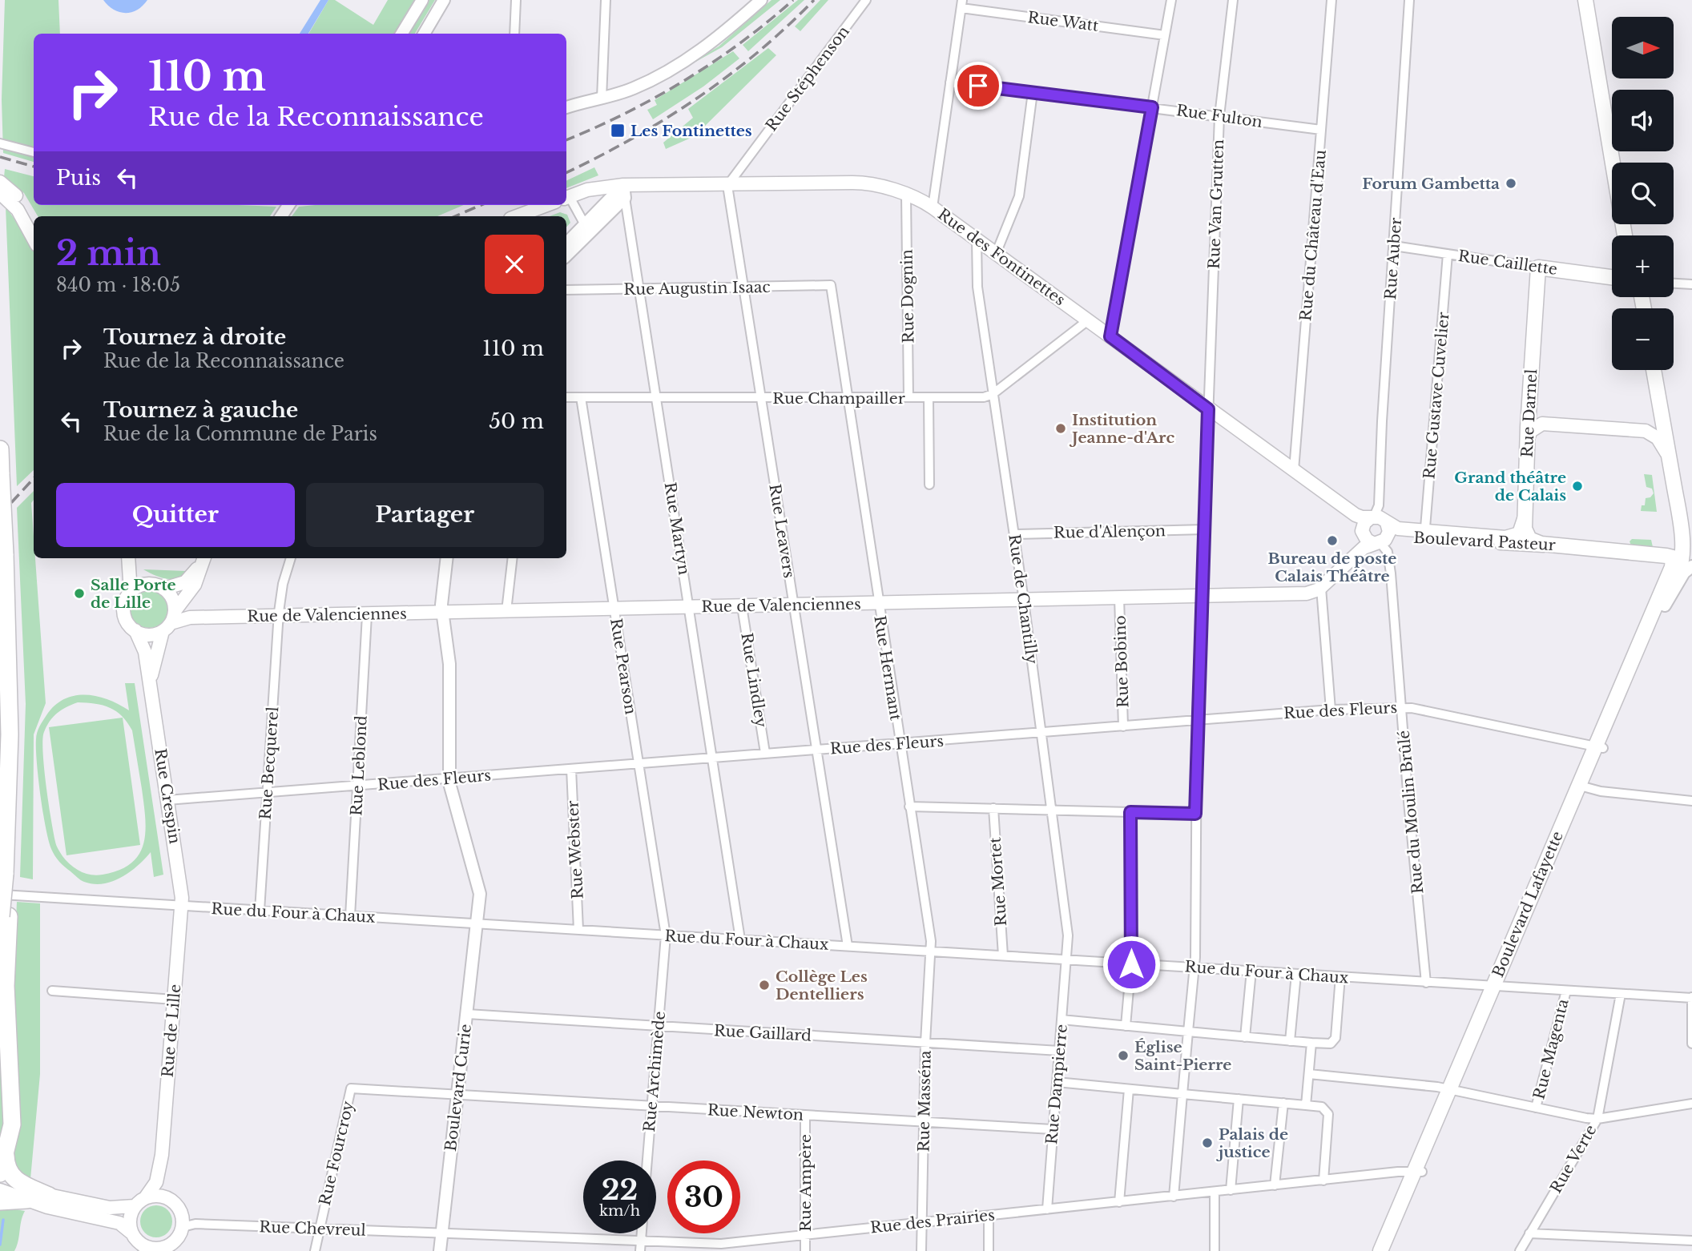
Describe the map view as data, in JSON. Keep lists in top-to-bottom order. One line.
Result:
{"streets":{"main road":["Rue des Fontinettes","Rue Caillette","Rue Darnel","Boulevard Pasteur","Rue de Valenciennes","Rue Crespin","Boulevard Lafayette","Rue de Lille"],"street":["Rue Watt","Rue Stéphenson","Rue Fulton","Rue Van Grutten","Rue du Château d'Eau","Rue Auber","Rue Augustin Isaac","Rue Dognin","Rue Gustave Cuvelier","Rue Champailler","Rue Martyn","Rue Leavers","Rue d'Alençon","Rue de Chantilly","Rue Bobino","Rue Pearson","Rue Hermant","Rue Lindley","Rue des Fleurs","Rue Becquerel","Rue Leblond","Rue du Moulin Brûlé","Rue Webster","Rue Mortet","Rue du Four à Chaux","Rue Gaillard","Rue Magenta","Rue Archimède","Rue Dampierre","Boulevard Curie","Rue Masséna","Rue Newton","Rue Fourcroy","Rue Verte","Rue Ampère","Rue des Prairies","Rue Chevreul"]},"crossings":[["Rue Stéphenson","Rue des Fontinettes"],["Rue Stéphenson","Rue Leavers"],["Rue Fulton","Rue Van Grutten"],["Rue Fulton","Rue du Château d'Eau"],["Rue Van Grutten","Rue des Fontinettes"],["Rue Van Grutten","Rue d'Alençon"],["Rue Van Grutten","Rue de Valenciennes"],["Rue Van Grutten","Rue des Fleurs"],["Rue Van Grutten","Rue du Four à Chaux"],["Rue Van Grutten","Rue des Prairies"],["Rue du Château d'Eau","Rue des Fontinettes"],["Rue des Fontinettes","Rue Auber"],["Rue des Fontinettes","Rue Dognin"],["Rue des Fontinettes","Rue Martyn"],["Rue des Fontinettes","Rue Leavers"],["Rue des Fontinettes","Boulevard Pasteur"],["Rue des Fontinettes","Rue de Chantilly"],["Rue des Fontinettes","Rue du Moulin Brûlé"],["Rue Auber","Rue Caillette"],["Rue Auber","Boulevard Pasteur"],["Rue Auber","Rue du Moulin Brûlé"],["Rue Caillette","Rue Gustave Cuvelier"],["Rue Caillette","Rue Darnel"],["Rue Augustin Isaac","Rue Martyn"],["Rue Augustin Isaac","Rue Leavers"],["Rue Augustin Isaac","Rue Hermant"],["Rue Dognin","Rue Champailler"],["Rue Gustave Cuvelier","Boulevard Pasteur"],["Rue Champailler","Rue Martyn"],["Rue Champailler","Rue Leavers"],["Rue Champailler","Rue de Chantilly"],["Rue Champailler","Rue Pearson"],["Rue Champailler","Rue Hermant"],["Rue Darnel","Boulevard Pasteur"],["Rue Martyn","Rue de Valenciennes"],["Rue Martyn","Rue des Fleurs"],["Rue Martyn","Rue du Four à Chaux"],["Rue Leavers","Rue de Valenciennes"],["Rue Leavers","Rue des Fleurs"],["Rue Leavers","Rue du Four à Chaux"],["Rue d'Alençon","Rue de Chantilly"],["Boulevard Pasteur","Rue du Moulin Brûlé"],["Boulevard Pasteur","Boulevard Lafayette"],["Rue de Chantilly","Rue de Valenciennes"],["Rue de Chantilly","Rue des Fleurs"],["Rue de Chantilly","Rue du Four à Chaux"],["Rue de Chantilly","Rue Dampierre"],["Rue de Valenciennes","Rue Bobino"],["Rue de Valenciennes","Rue Pearson"],["Rue de Valenciennes","Rue Hermant"],["Rue de Valenciennes","Rue Lindley"],["Rue de Valenciennes","Rue Becquerel"],["Rue de Valenciennes","Rue Leblond"],["Rue de Valenciennes","Rue Crespin"],["Rue de Valenciennes","Boulevard Curie"],["Rue Bobino","Rue des Fleurs"],["Rue Pearson","Rue des Fleurs"],["Rue Pearson","Rue du Four à Chaux"],["Rue Pearson","Rue Archimède"],["Rue Hermant","Rue des Fleurs"],["Rue Hermant","Rue du Four à Chaux"],["Rue Hermant","Rue Masséna"],["Rue Lindley","Rue des Fleurs"],["Rue des Fleurs","Rue Becquerel"],["Rue des Fleurs","Rue Leblond"],["Rue des Fleurs","Rue Crespin"],["Rue des Fleurs","Rue du Moulin Brûlé"],["Rue des Fleurs","Rue Webster"],["Rue des Fleurs","Boulevard Lafayette"],["Rue des Fleurs","Boulevard Curie"],["Rue Becquerel","Rue du Four à Chaux"],["Rue Leblond","Rue du Four à Chaux"],["Rue Crespin","Rue du Four à Chaux"],["Rue Crespin","Rue de Lille"],["Rue du Moulin Brûlé","Rue du Four à Chaux"],["Rue Webster","Rue du Four à Chaux"],["Rue Mortet","Rue du Four à Chaux"],["Boulevard Lafayette","Rue du Four à Chaux"],["Boulevard Lafayette","Rue des Prairies"],["Rue du Four à Chaux","Rue de Lille"],["Rue du Four à Chaux","Rue Magenta"],["Rue du Four à Chaux","Rue Archimède"],["Rue du Four à Chaux","Rue Dampierre"],["Rue du Four à Chaux","Boulevard Curie"],["Rue du Four à Chaux","Rue Masséna"],["Rue du Four à Chaux","Rue Verte"],["Rue de Lille","Rue Chevreul"],["Rue Gaillard","Rue Archimède"],["Rue Gaillard","Rue Dampierre"],["Rue Gaillard","Boulevard Curie"],["Rue Gaillard","Rue Masséna"],["Rue Archimède","Rue Newton"],["Rue Dampierre","Rue Newton"],["Rue Dampierre","Rue des Prairies"],["Boulevard Curie","Rue Newton"],["Boulevard Curie","Rue des Prairies"],["Boulevard Curie","Rue Chevreul"],["Rue Masséna","Rue Newton"],["Rue Masséna","Rue des Prairies"],["Rue Newton","Rue Fourcroy"],["Rue Newton","Rue Ampère"],["Rue Fourcroy","Rue Chevreul"],["Rue Ampère","Rue des Prairies"],["Rue des Prairies","Rue Chevreul"]],"places":{"transit":["Les Fontinettes"],"other":["Forum Gambetta","Institution Jeanne-d'Arc","Grand théâtre de Calais","Bureau de poste Calais Théâtre","Salle Porte de Lille","Collège Les Dentelliers","Église Saint-Pierre","Palais de justice"]},"north":"right","page":{"map_buttons":["+","−"],"turn":["110 m","Rue de la Reconnaissance"],"then":"Puis","heading":["2 min","840 m · 18:05"],"list":[{"name":"Tournez à droite","note":"Rue de la Reconnaissance","value":"110 m"},{"name":"Tournez à gauche","note":"Rue de la Commune de Paris","value":"50 m"}],"buttons":["Quitter","Partager"],"speed":"22 km/h","limit":"30"}}
